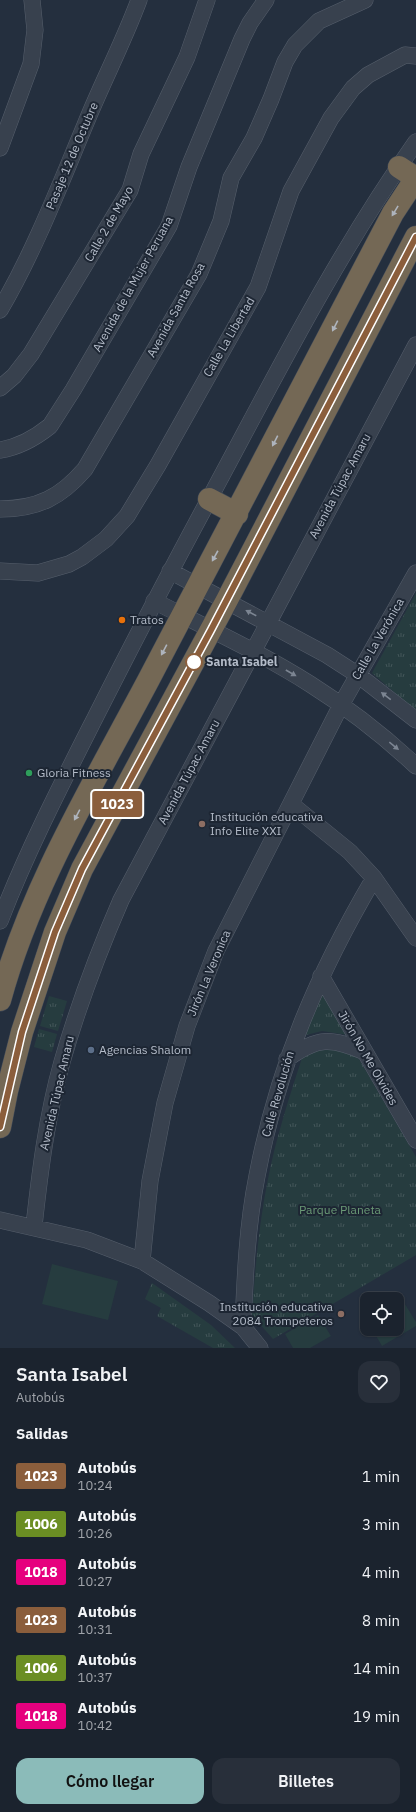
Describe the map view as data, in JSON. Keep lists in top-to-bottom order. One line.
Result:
{"streets":{"street":["Pasaje 12 de Octubre","Calle 2 de Mayo","Avenida de la Mujer Peruana","Avenida Santa Rosa","Calle La Libertad","Avenida Túpac Amaru","Calle La Verónica","Jirón La Veronica","Jirón No Me Olvides","Calle Revolución"]},"crossings":[["Calle La Verónica","Jirón La Veronica"],["Jirón No Me Olvides","Calle Revolución"]],"parks":["Parque Planeta"],"places":["Tratos","Santa Isabel","Gloria Fitness","Institución educativa Info Elite XXI","Agencias Shalom","Institución educativa 2084 Trompeteros"],"lines":["bus line 1023"],"page":{"on_map":"1023","heading":[["Santa Isabel","Autobús"],"Salidas"],"list":[{"mark":"1023","name":"Autobús","note":"10:24","value":"1 min"},{"mark":"1006","name":"Autobús","note":"10:26","value":"3 min"},{"mark":"1018","name":"Autobús","note":"10:27","value":"4 min"},{"mark":"1023","name":"Autobús","note":"10:31","value":"8 min"},{"mark":"1006","name":"Autobús","note":"10:37","value":"14 min"},{"mark":"1018","name":"Autobús","note":"10:42","value":"19 min"}],"buttons":["Cómo llegar","Billetes"]}}
